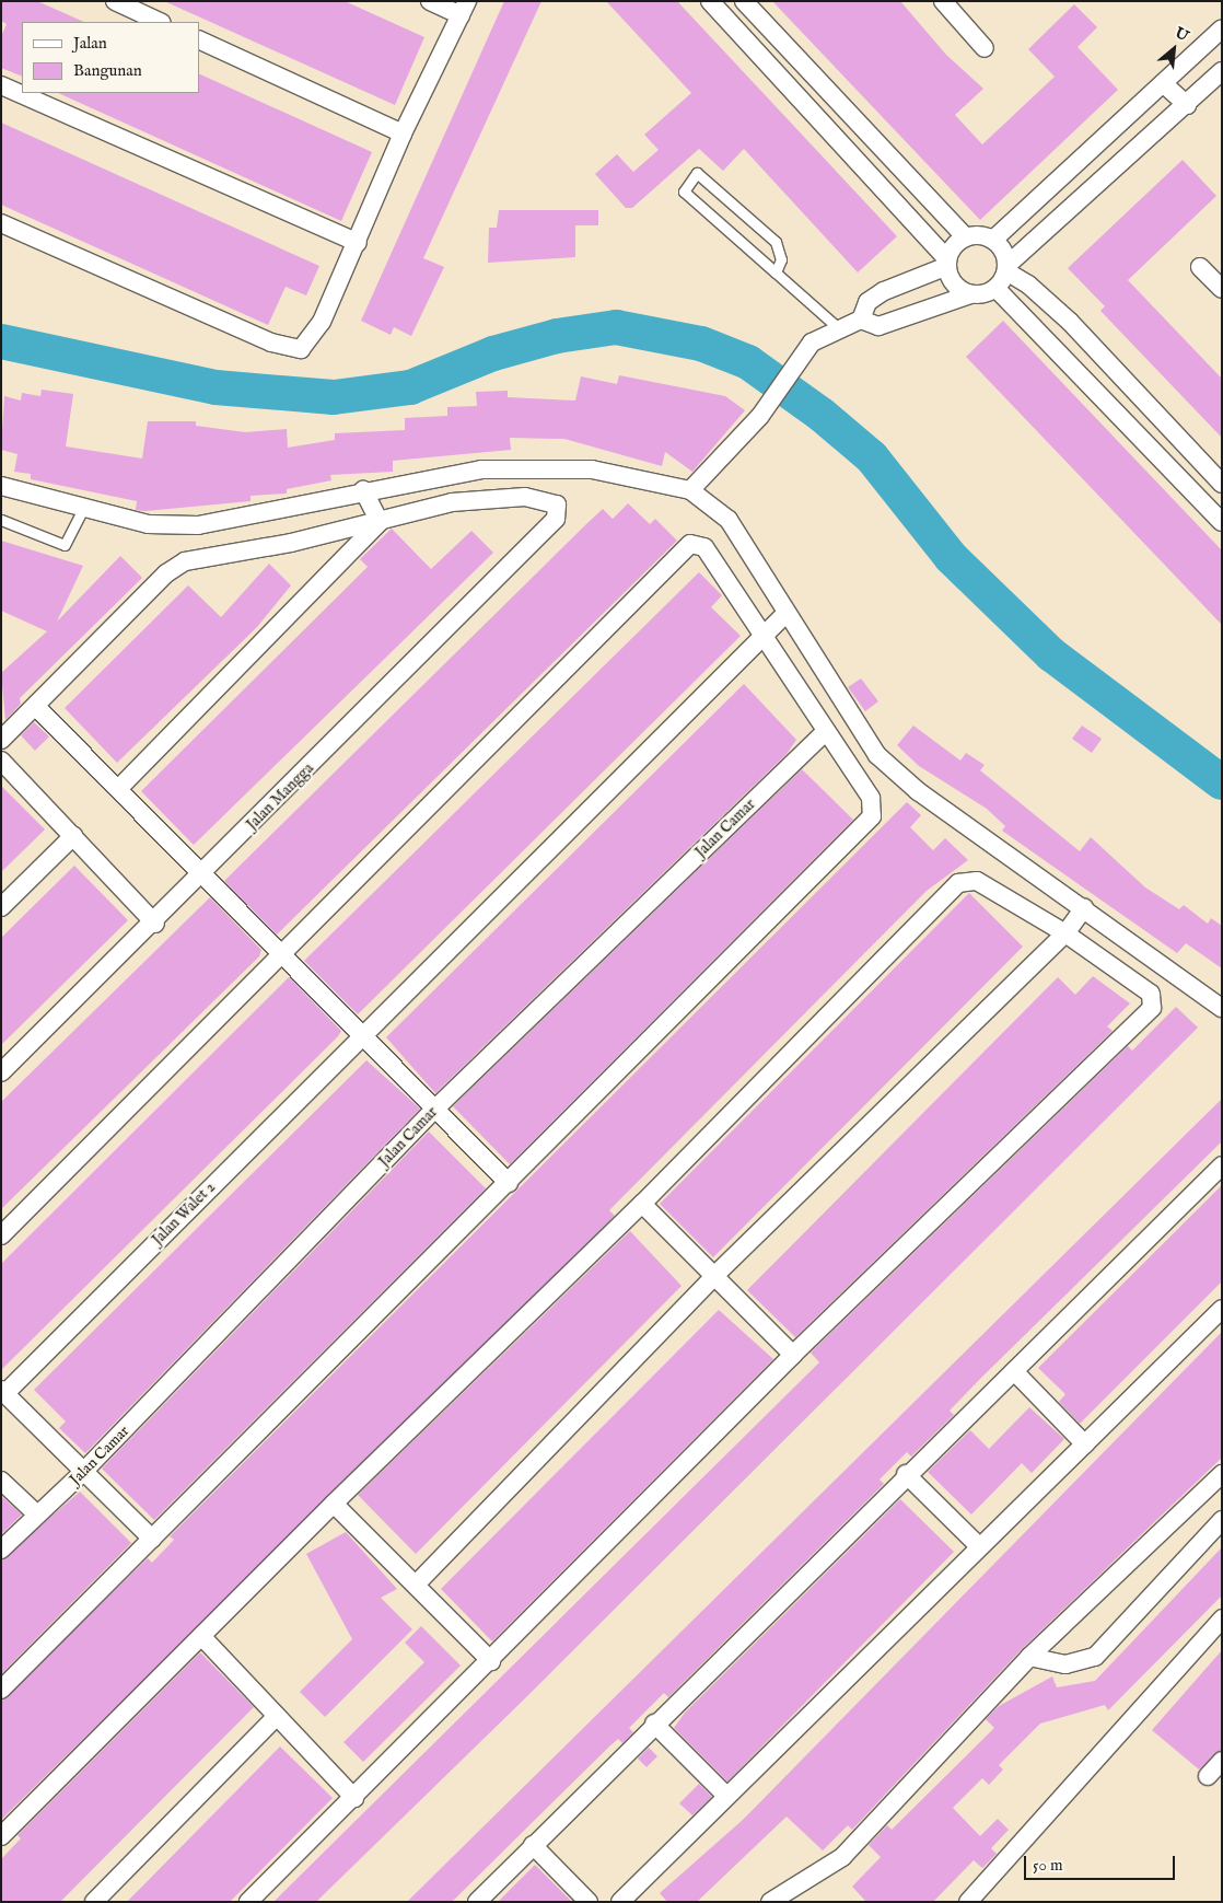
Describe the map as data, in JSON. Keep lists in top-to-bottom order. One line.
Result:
{"streets":{"street":["Jalan Mangga","Jalan Camar","Jalan Walet 2"]},"legend":["Jalan","Bangunan"],"scale_bar":"50 m","north":"top right"}
